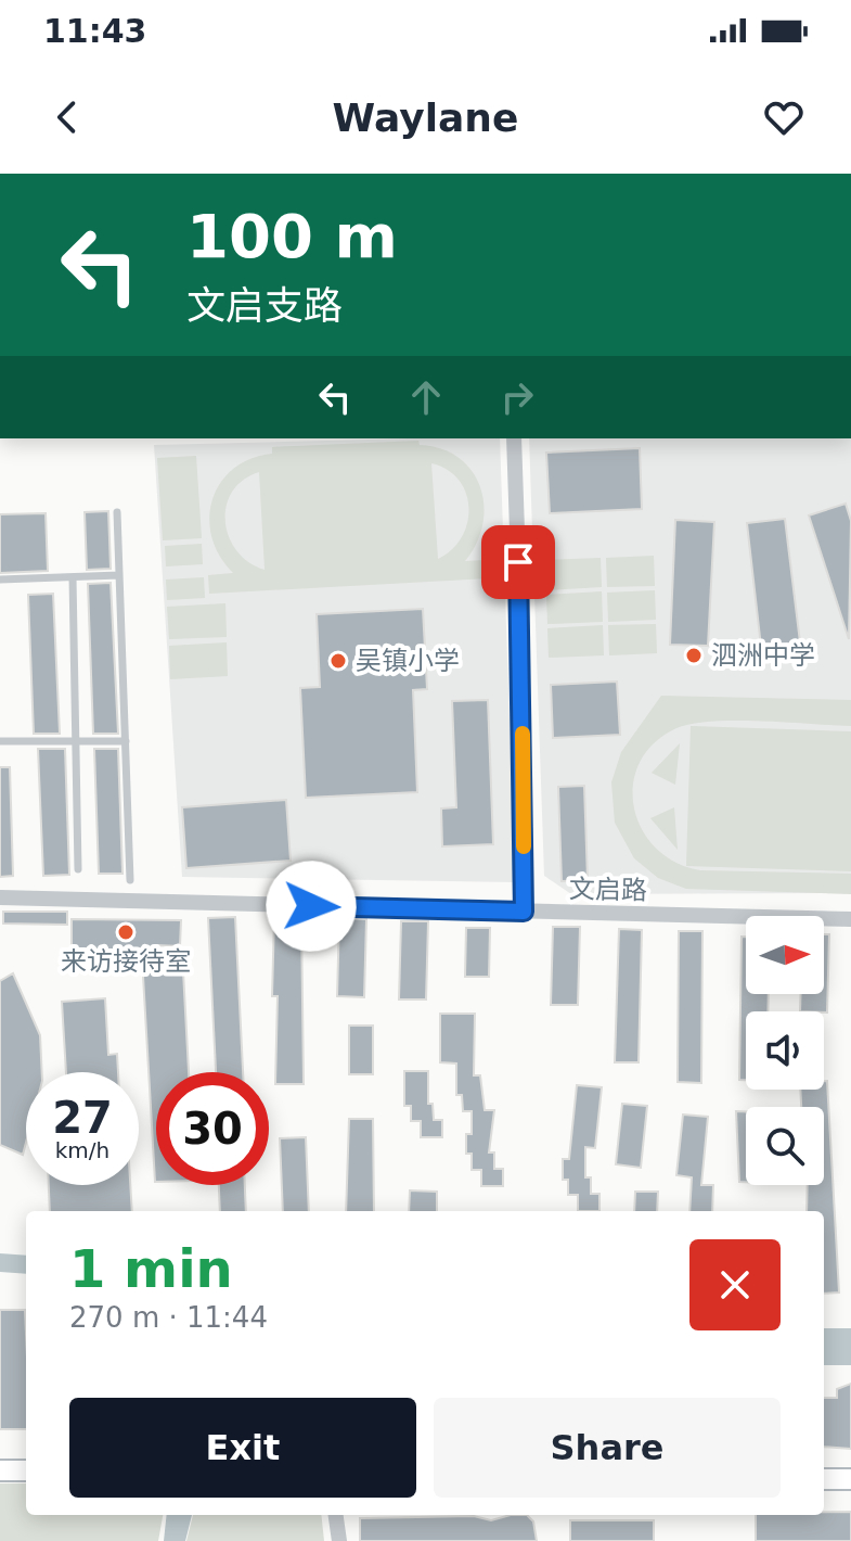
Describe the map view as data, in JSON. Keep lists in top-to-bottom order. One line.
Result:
{"streets":{"street":["文启路"]},"places":["泗洲中学","吴镇小学","来访接待室"],"north":"right","page":{"status":"11:43","header":"Waylane","turn":["100 m","文启支路"],"speed":"27 km/h","limit":"30","heading":["1 min","270 m · 11:44"],"buttons":["Exit","Share"]}}
